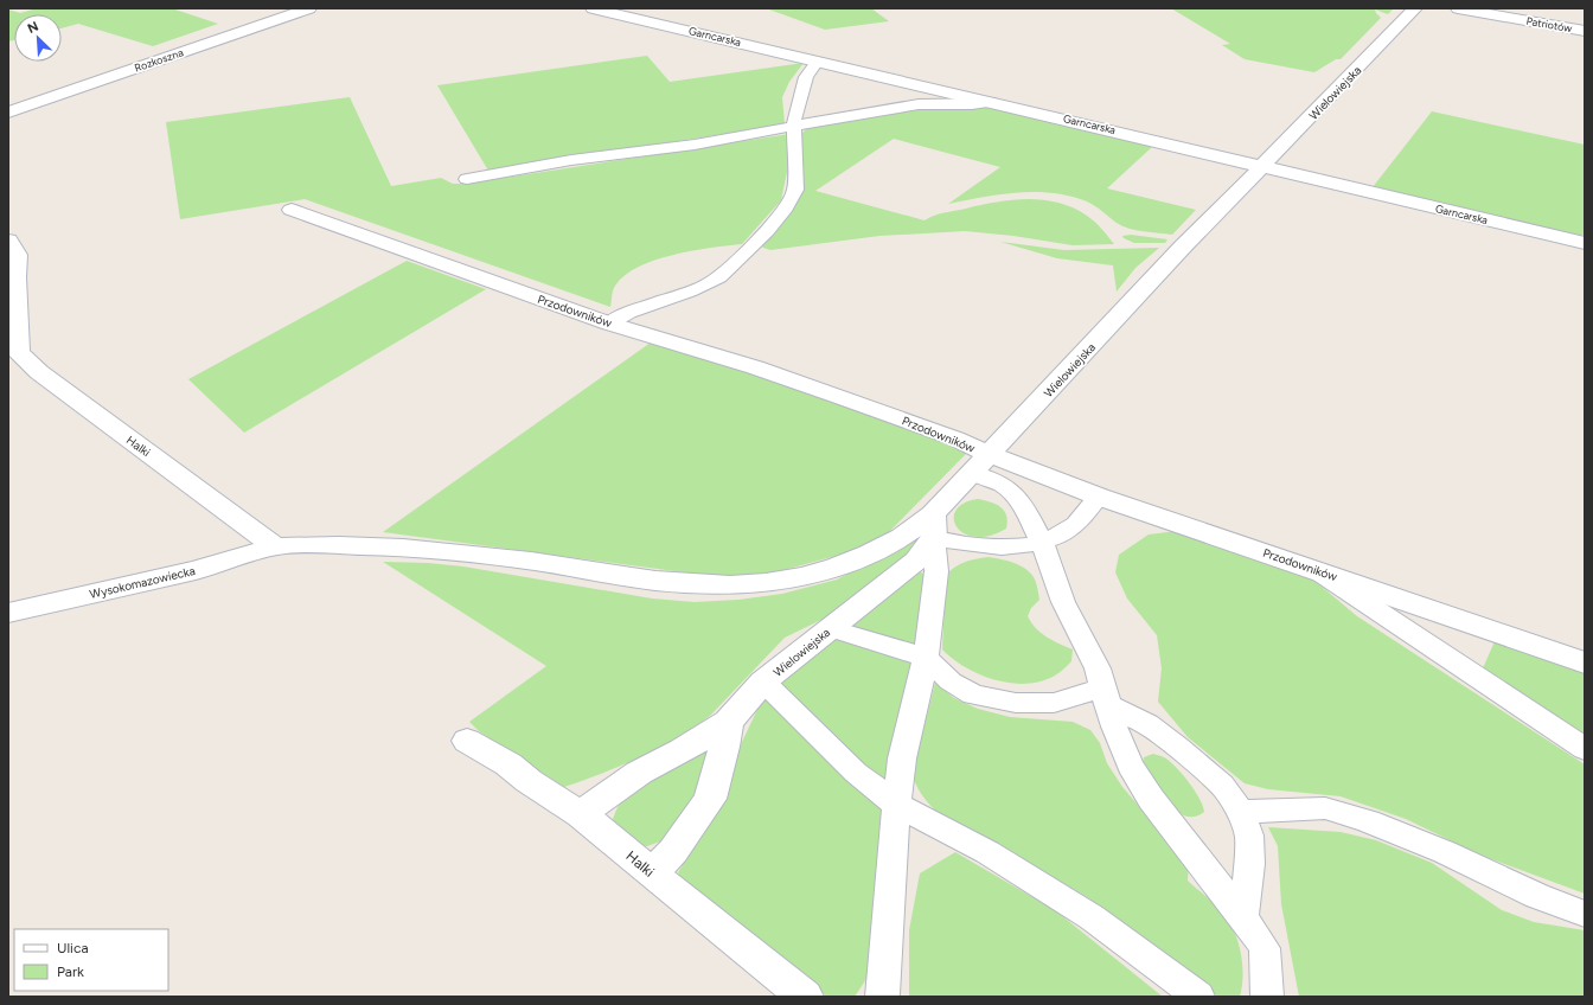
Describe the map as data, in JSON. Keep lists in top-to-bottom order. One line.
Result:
{"streets":{"street":["Patriotów","Garncarska","Rozkoszna","Wielowiejska","Przodowników","Halki","Wysokomazowiecka"]},"crossings":[["Garncarska","Wielowiejska"],["Wielowiejska","Przodowników"],["Wielowiejska","Halki"],["Halki","Wysokomazowiecka"]],"legend":["Ulica","Park"],"north":"top left"}
